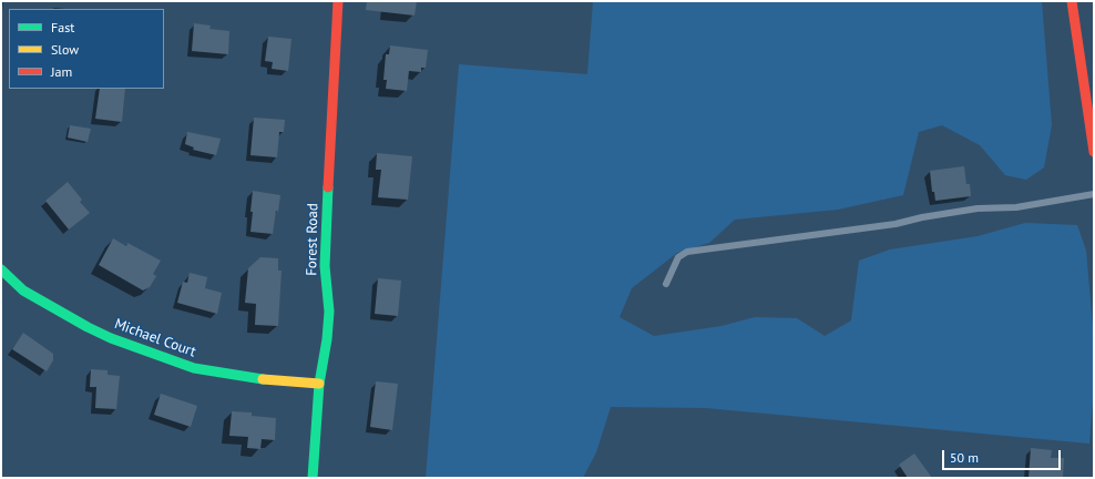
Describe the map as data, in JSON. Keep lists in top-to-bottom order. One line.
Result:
{"streets":{"street":["Forest Road","Michael Court"]},"crossings":[["Forest Road","Michael Court"]],"legend":["Fast","Slow","Jam"],"scale_bar":"50 m"}
